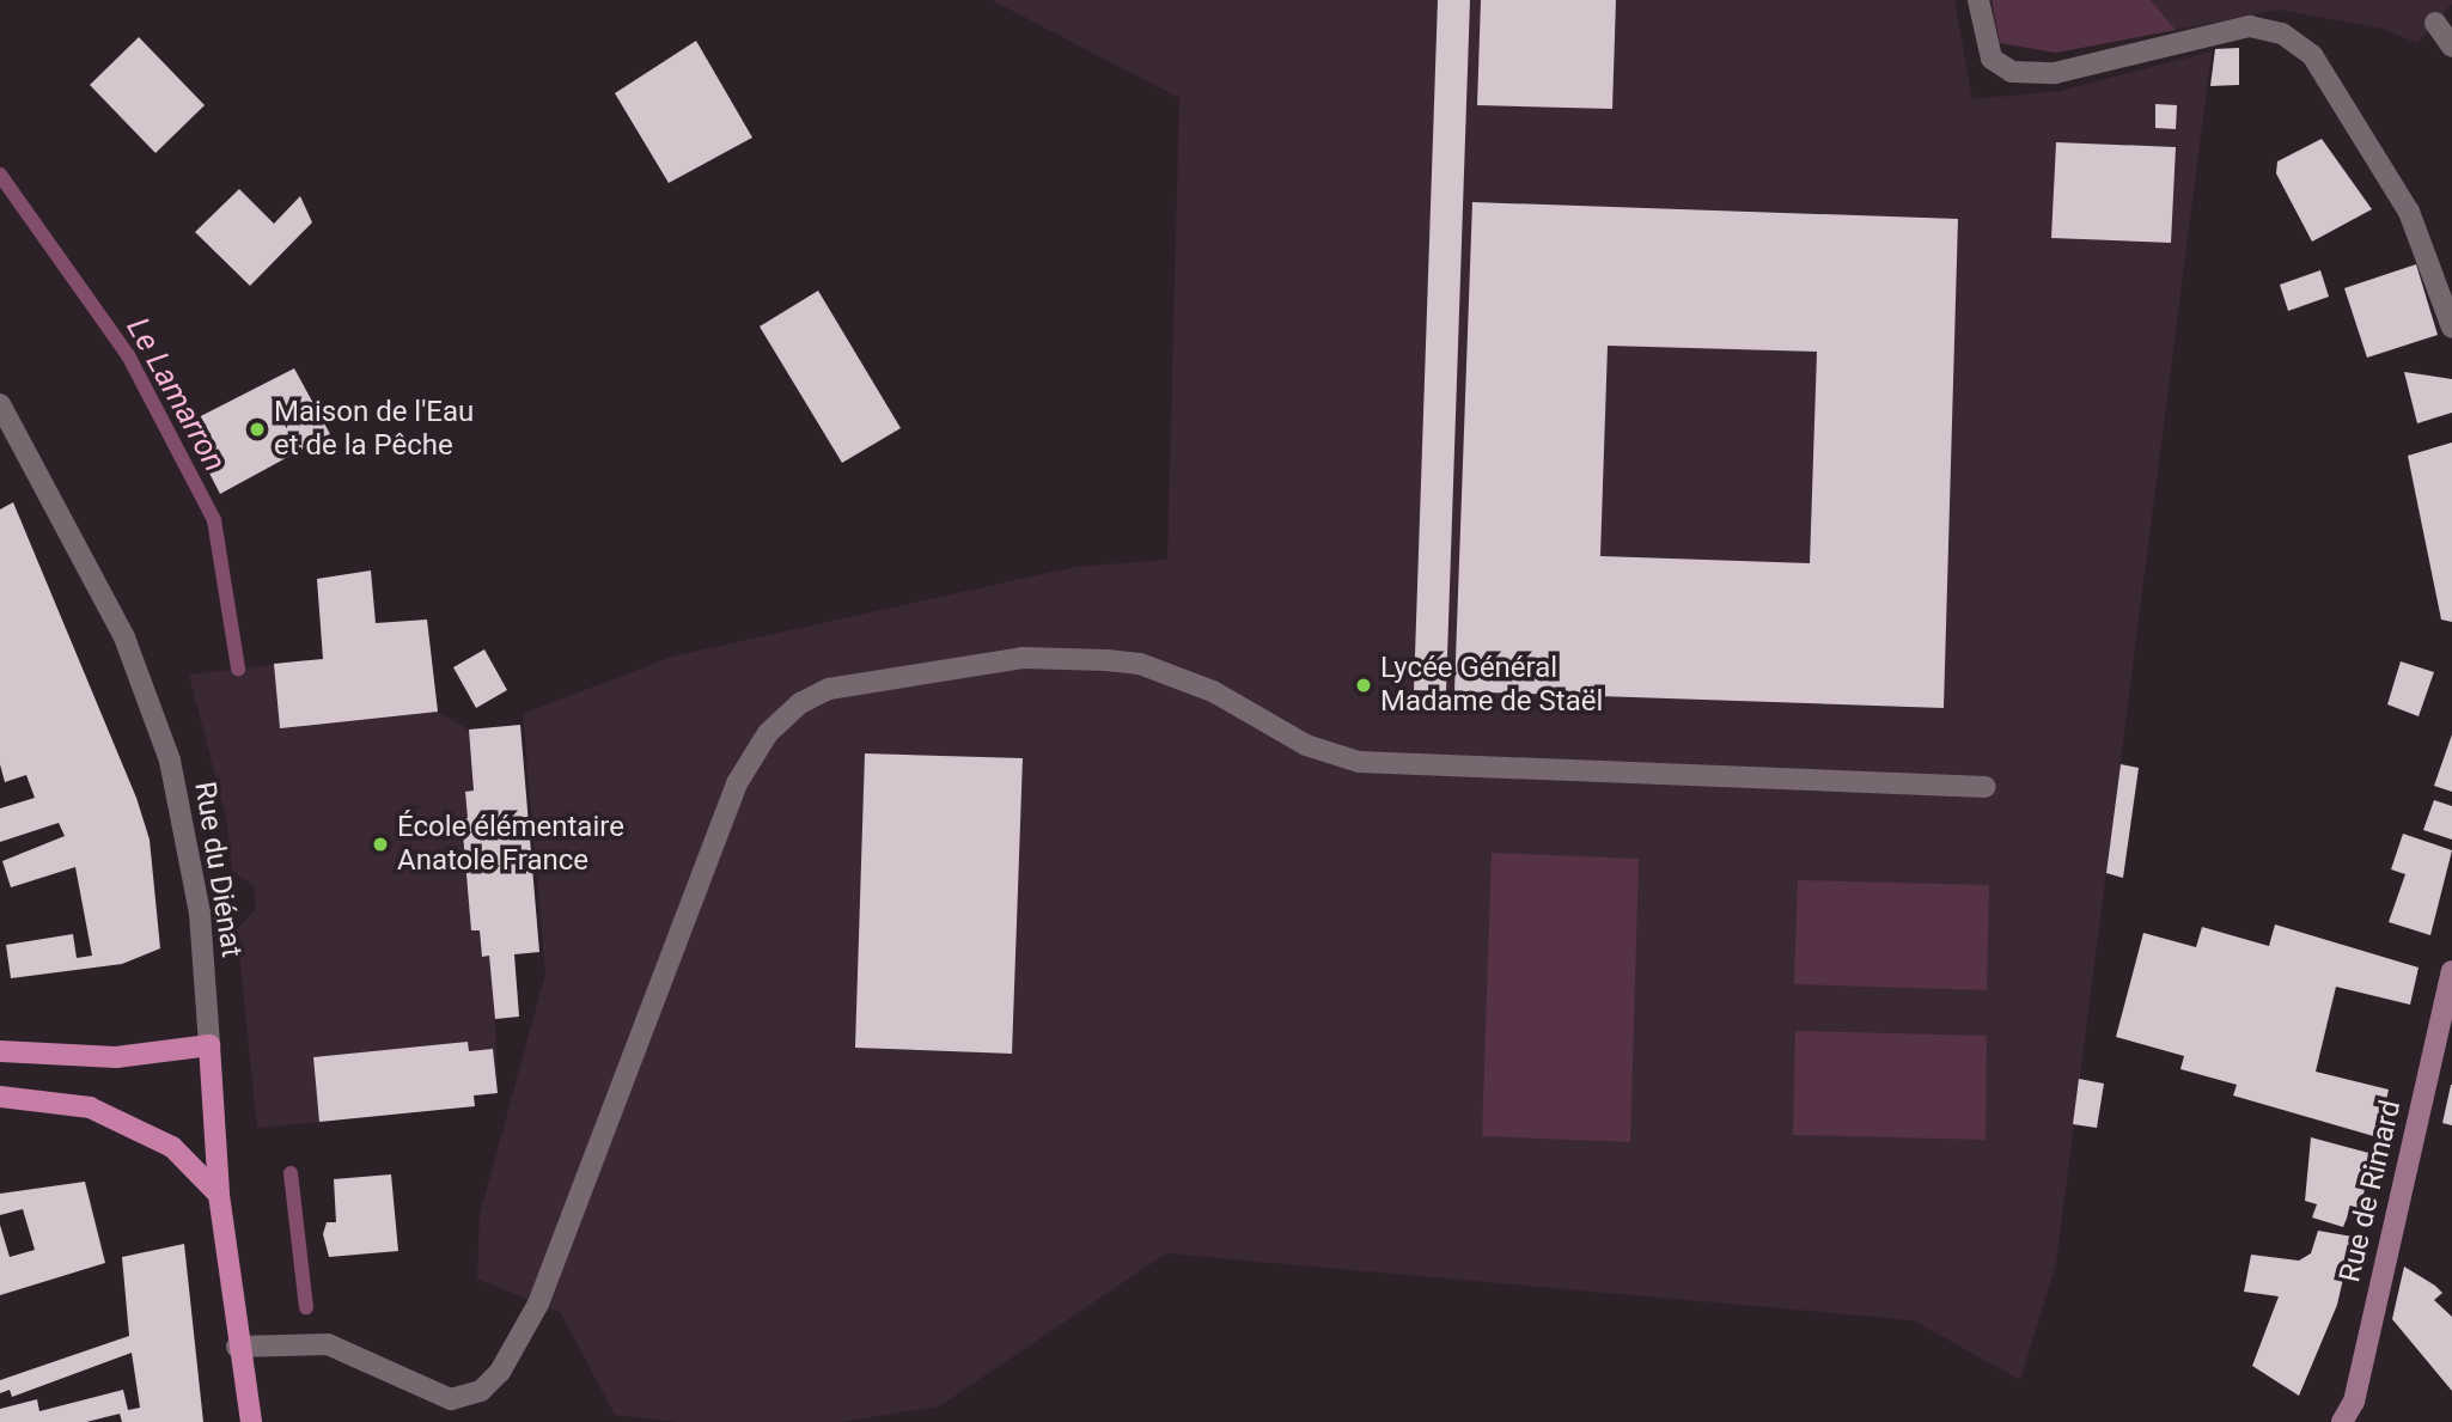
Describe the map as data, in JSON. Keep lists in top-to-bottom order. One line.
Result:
{"streets":{"main road":["Rue du Diénat"],"street":["Rue de Rimard"]},"water":["Le Lamarron"],"places":["Maison de l'Eau et de la Pêche","Lycée Général Madame de Staël","École élémentaire Anatole France"]}
